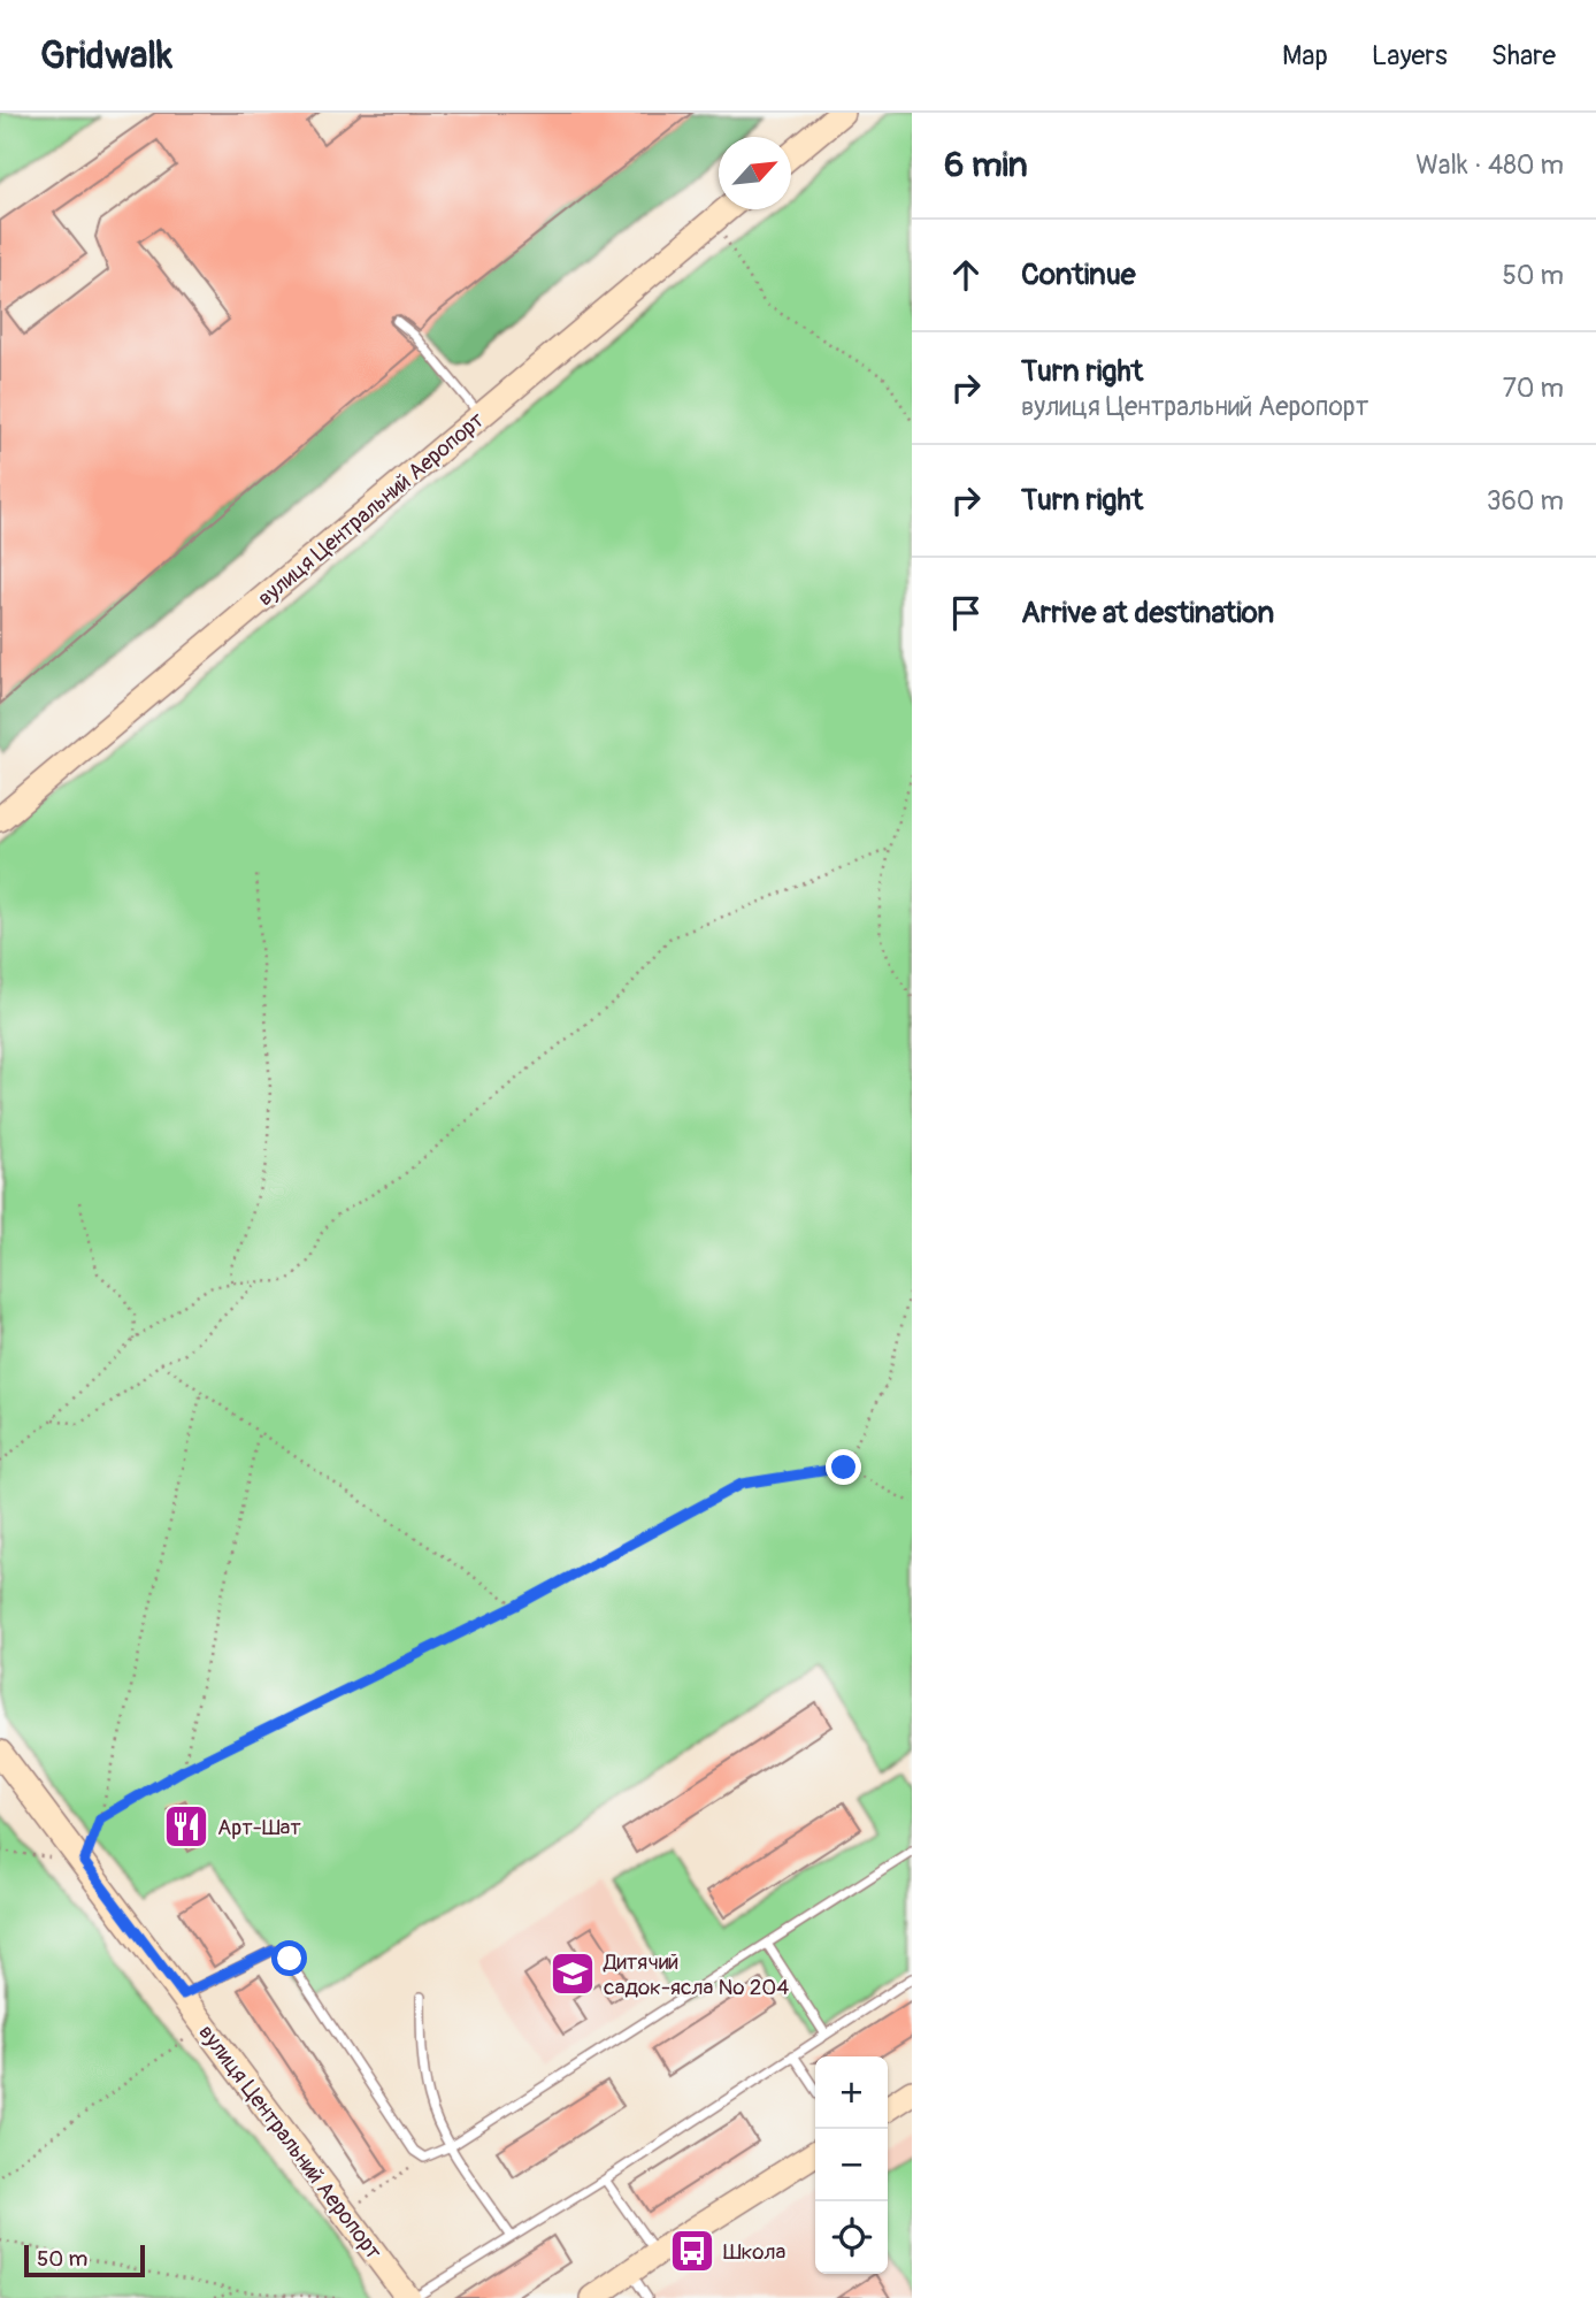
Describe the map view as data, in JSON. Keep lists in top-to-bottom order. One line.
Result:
{"streets":{"main road":["вулиця Центральний Аеропорт"]},"places":{"restaurant":["Арт-Шат"],"school or university":["Дитячий садок-ясла № 204"],"bus stop":["Школа"]},"scale_bar":"50 m","north":"top right","page":{"header":"Gridwalk","nav":["Map","Layers","Share"],"heading":["6 min","Walk · 480 m"],"list":[["Continue","50 m"],["Turn right","вулиця Центральний Аеропорт","70 m"],["Turn right","360 m"],"Arrive at destination"],"map_buttons":["+","−"],"scale":"50 m"}}
